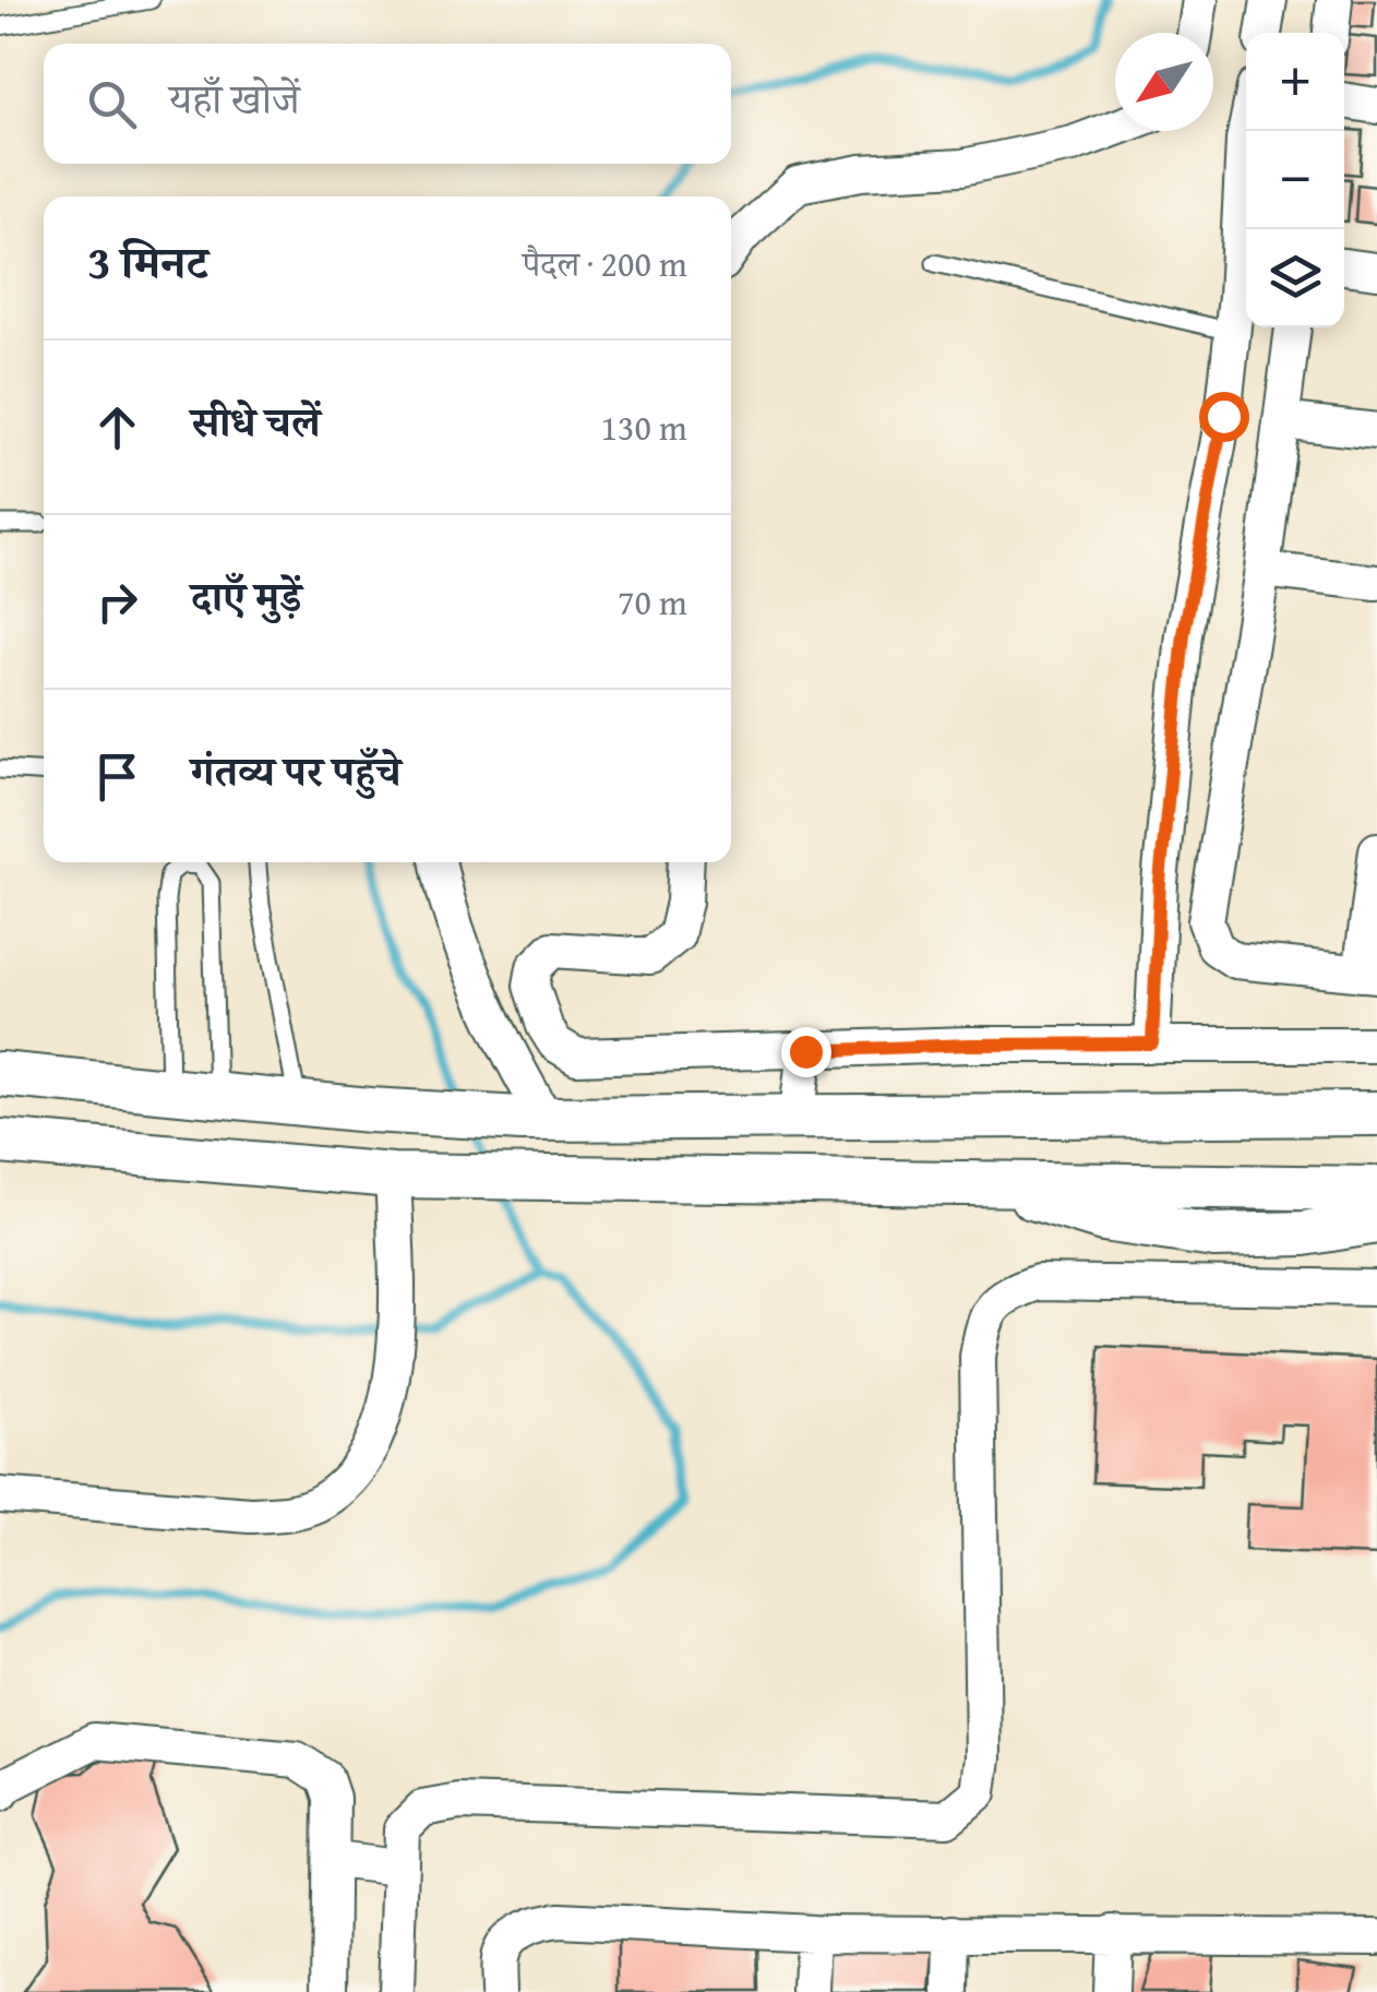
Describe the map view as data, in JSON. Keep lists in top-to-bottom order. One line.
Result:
{"north":"bottom left","page":{"map_buttons":["+","−"],"search":"यहाँ खोजें","heading":["3 मिनट","पैदल · 200 m"],"list":[["सीधे चलें","130 m"],["दाएँ मुड़ें","70 m"],"गंतव्य पर पहुँचे"]}}
